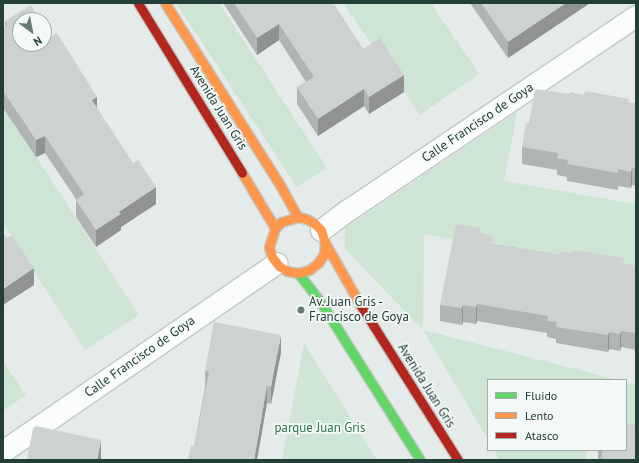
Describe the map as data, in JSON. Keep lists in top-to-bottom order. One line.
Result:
{"streets":{"street":["Avenida Juan Gris","Calle Francisco de Goya"]},"crossings":[["Avenida Juan Gris","Calle Francisco de Goya"]],"parks":["parque Juan Gris"],"places":["Av. Juan Gris - Francisco de Goya"],"legend":["Fluido","Lento","Atasco"],"north":"bottom right"}
